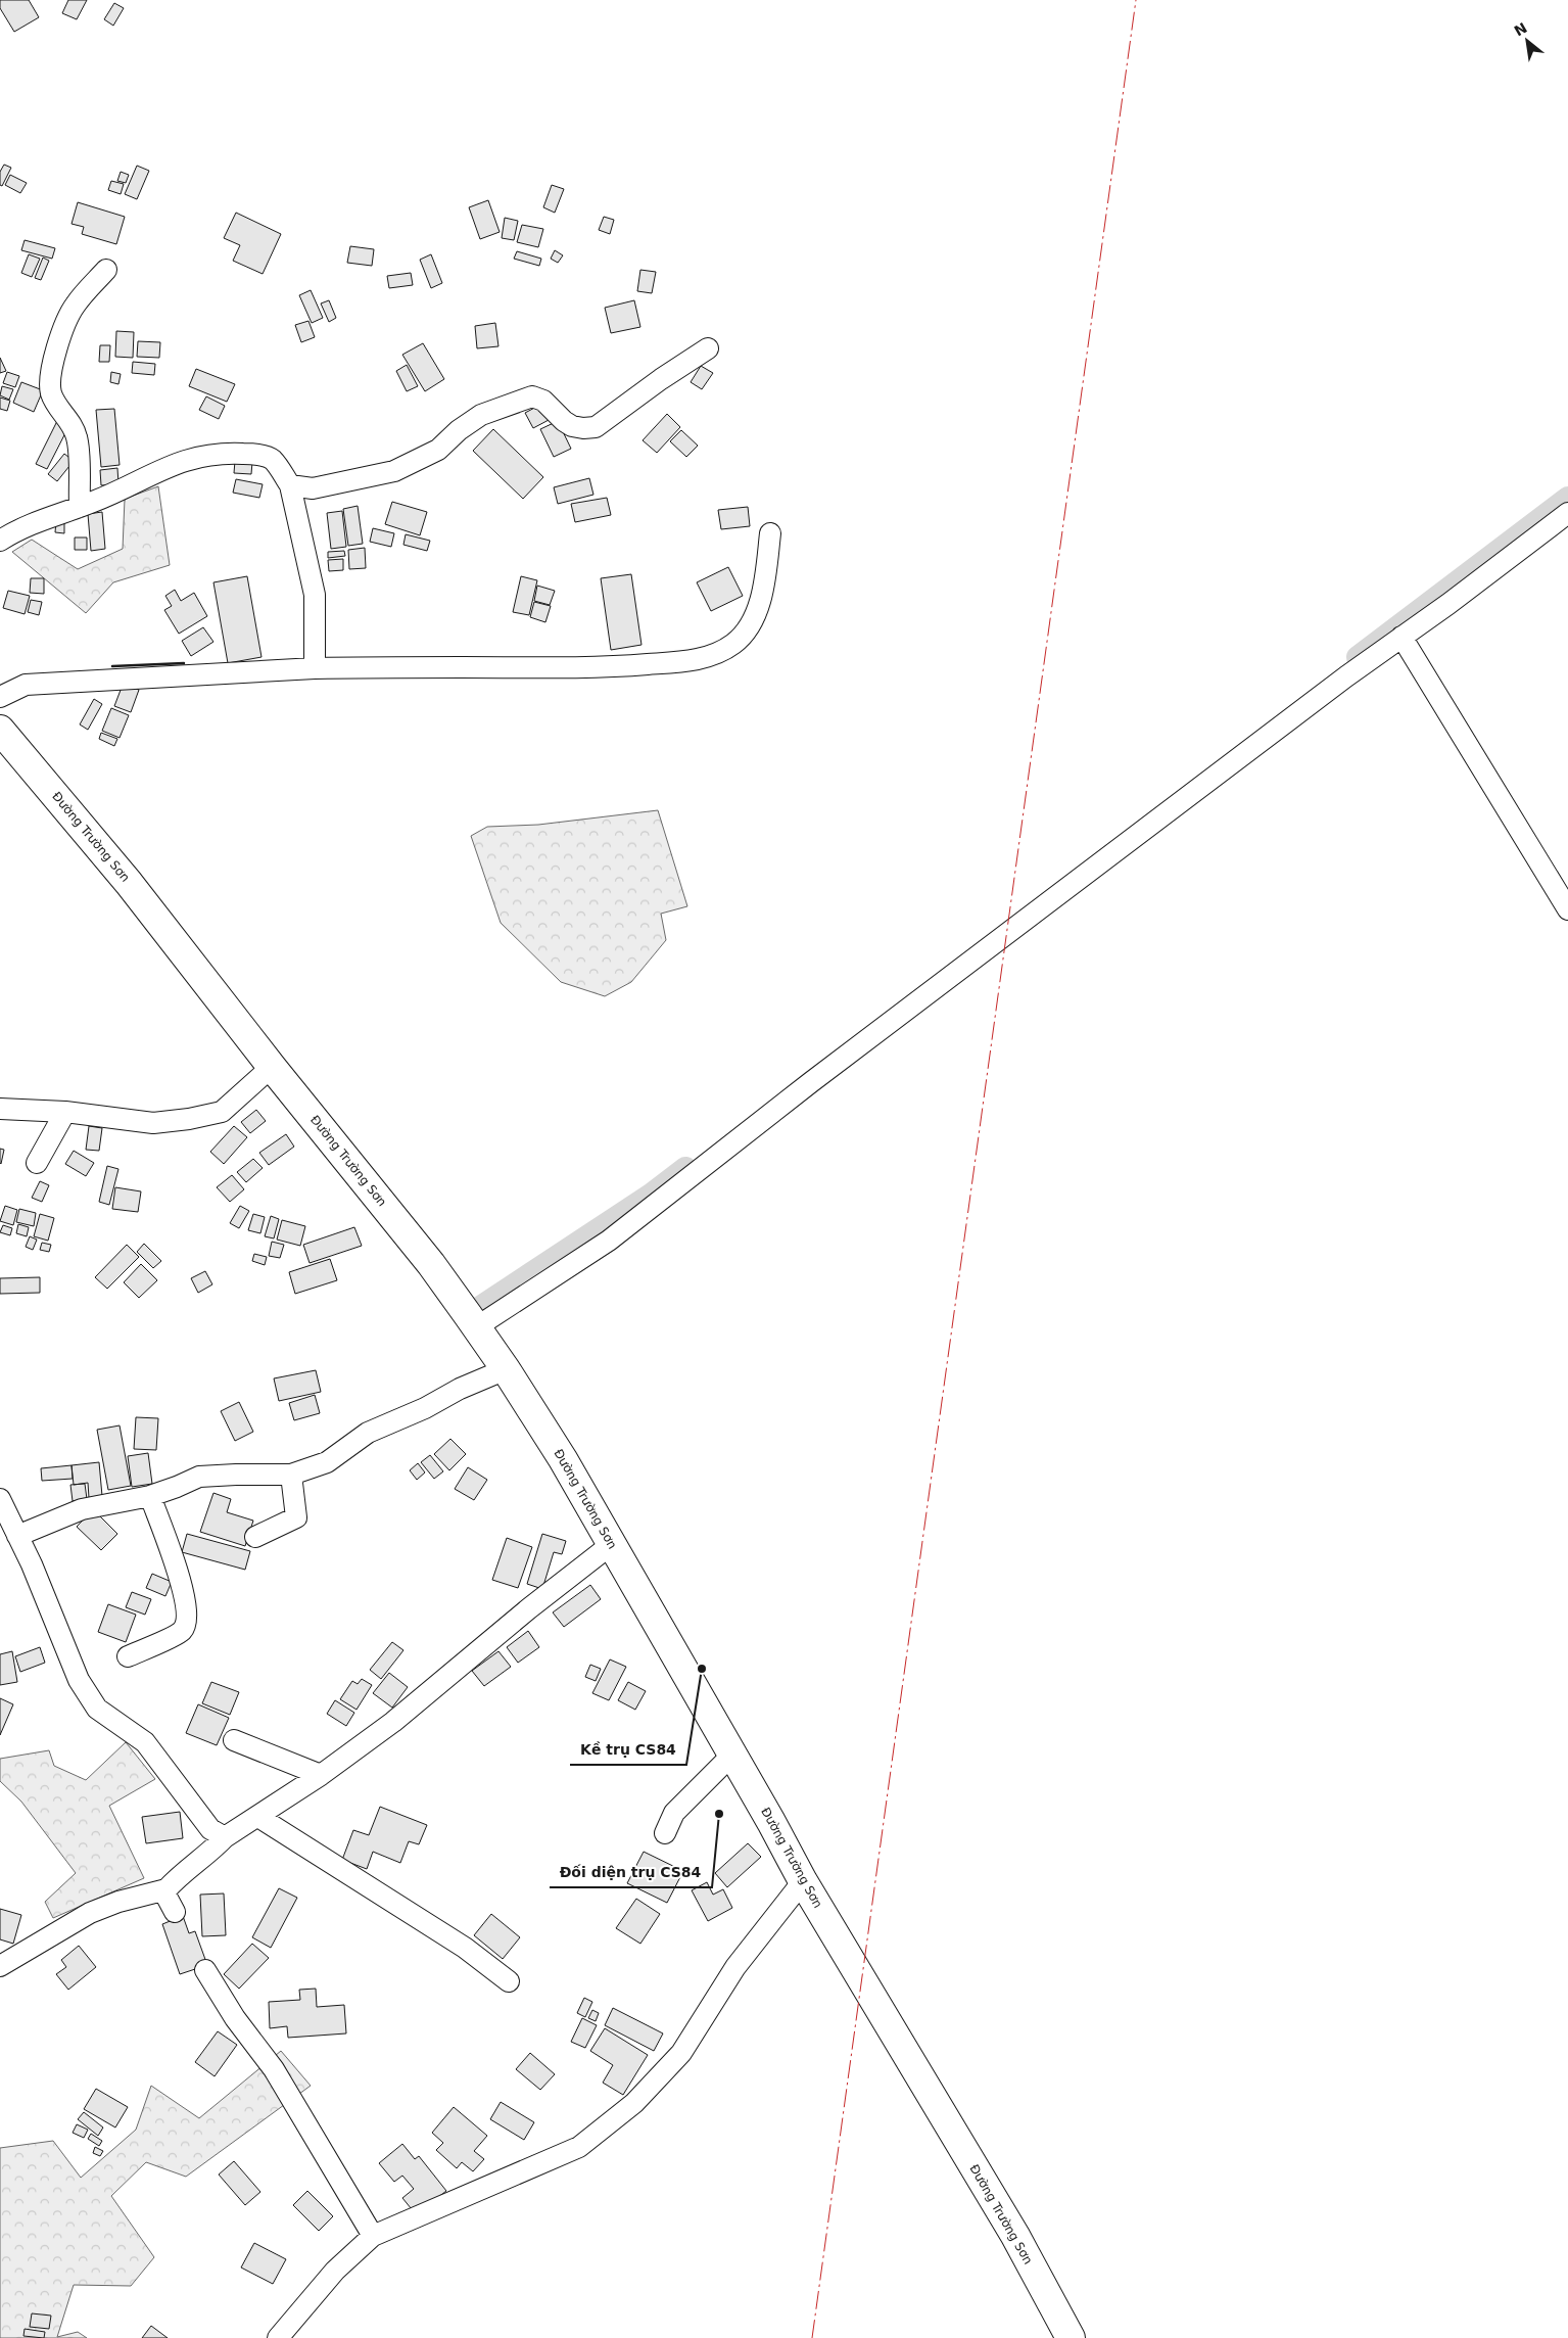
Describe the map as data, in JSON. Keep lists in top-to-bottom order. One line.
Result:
{"streets":{"highway":["Đường Trường Sơn"]},"places":["Kề trụ CS84","Đối diện trụ CS84"],"north":"top left"}
